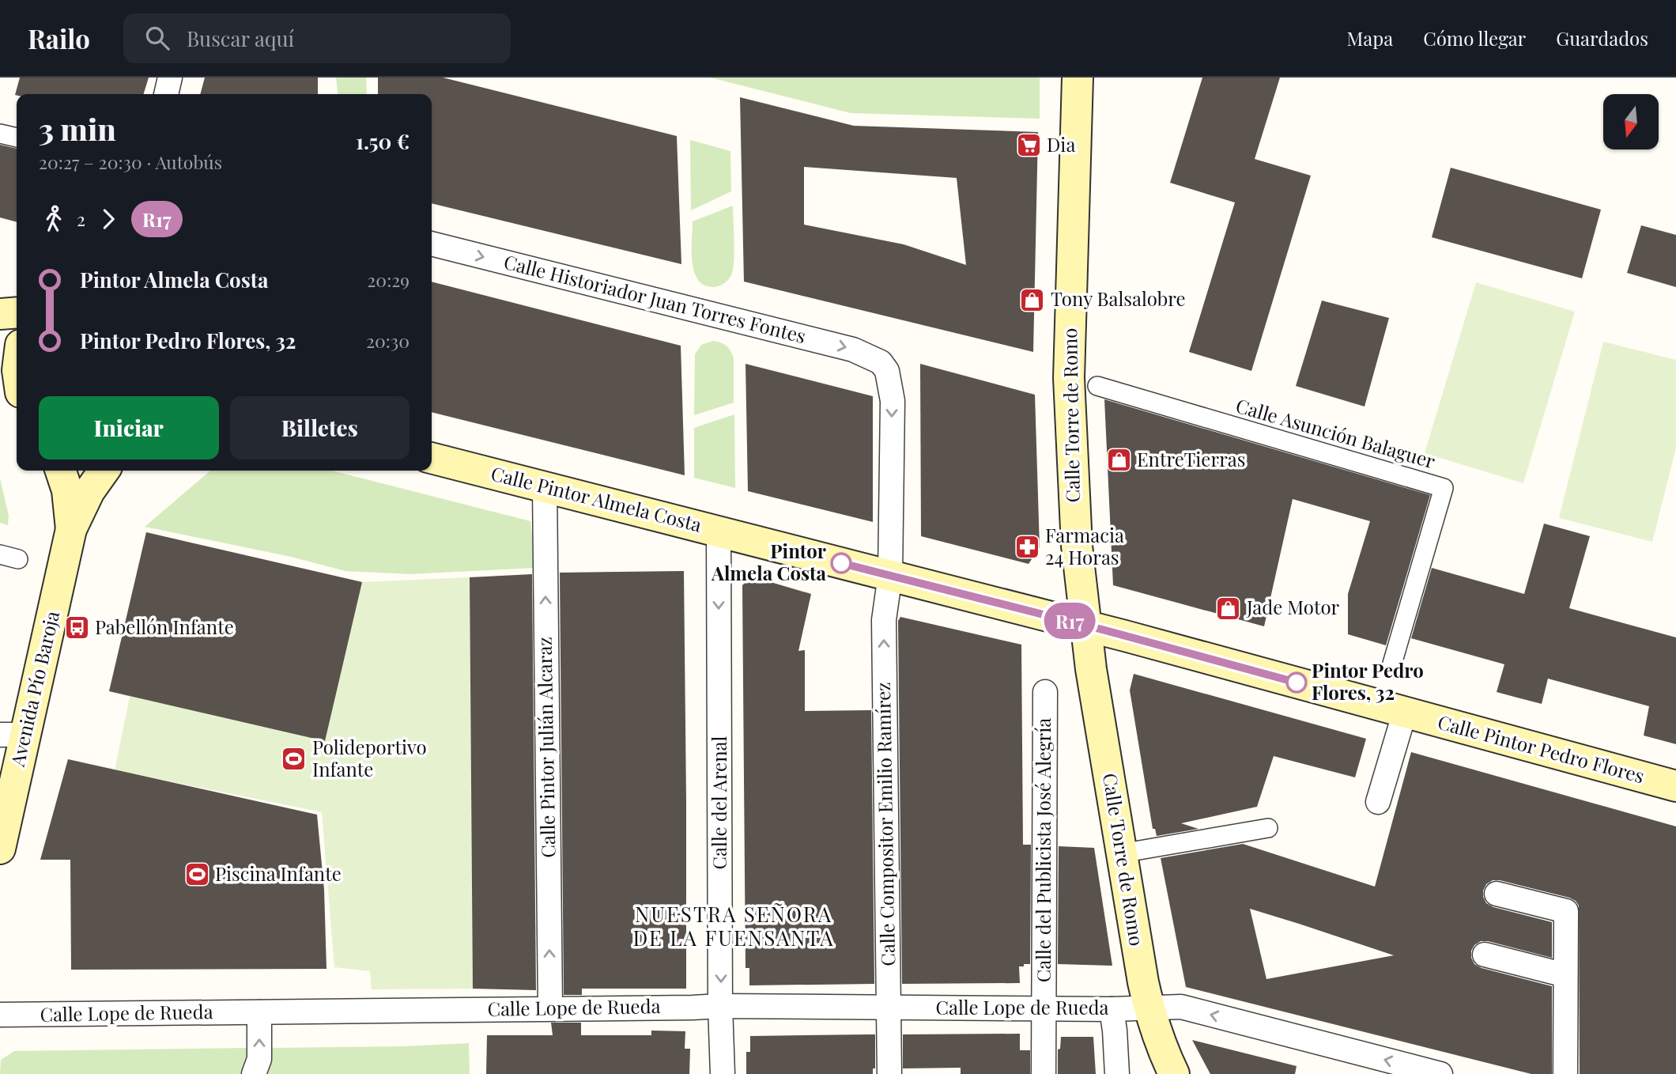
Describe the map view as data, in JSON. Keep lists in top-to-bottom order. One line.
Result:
{"streets":{"main road":["Calle Torre de Romo","Calle Pintor Almela Costa","Avenida Pío Baroja","Calle Pintor Pedro Flores"],"street":["Calle Historiador Juan Torres Fontes","Calle Asunción Balaguer","Calle Pintor Julián Alcaraz","Calle del Arenal","Calle Compositor Emilio Ramírez","Calle del Publicista José Alegría","Calle Lope de Rueda"]},"crossings":[["Calle Historiador Juan Torres Fontes","Calle Compositor Emilio Ramírez"],["Calle Torre de Romo","Calle Pintor Almela Costa"],["Calle Torre de Romo","Calle Pintor Pedro Flores"],["Calle Torre de Romo","Calle Lope de Rueda"],["Calle Pintor Almela Costa","Calle Pintor Julián Alcaraz"],["Calle Pintor Almela Costa","Calle Pintor Pedro Flores"],["Calle Pintor Almela Costa","Calle del Arenal"],["Calle Pintor Almela Costa","Calle Compositor Emilio Ramírez"],["Calle Pintor Julián Alcaraz","Calle Lope de Rueda"],["Calle del Arenal","Calle Lope de Rueda"],["Calle Compositor Emilio Ramírez","Calle Lope de Rueda"],["Calle del Publicista José Alegría","Calle Lope de Rueda"]],"one_way":["Calle Historiador Juan Torres Fontes","Calle Pintor Julián Alcaraz","Calle del Arenal"],"districts":["NUESTRA SEÑORA DE LA FUENSANTA"],"places":{"supermarket":["Dia"],"shop":["Tony Balsalobre","EntreTierras","Jade Motor"],"pharmacy":["Farmacia 24 Horas"],"other":["Pintor Almela Costa","Pintor Pedro Flores, 32"],"bus stop":["Pabellón Infante"],"sports":["Polideportivo Infante","Piscina Infante"]},"lines":["bus line R17"],"north":"bottom","page":{"header":"Railo","search":"Buscar aquí","nav":["Mapa","Cómo llegar","Guardados"],"on_map":"R17","heading":["3 min","20:27 – 20:30 · Autobús","1.50 €"],"legs":["2","R17"],"list":[{"name":"Pintor Almela Costa","value":"20:29"},{"name":"Pintor Pedro Flores, 32","value":"20:30"}],"buttons":["Iniciar","Billetes"]}}
